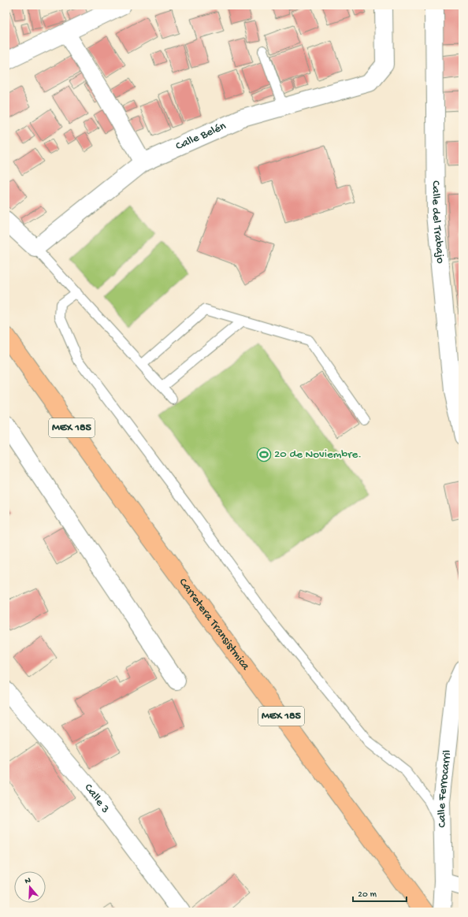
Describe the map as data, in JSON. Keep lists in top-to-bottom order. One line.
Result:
{"streets":{"main road":["MEX 185","Carretera Transistmica"],"street":["Calle Belén","Calle del Trabajo","Calle Ferrocarril","Calle 3"]},"places":{"sports":["20 de Noviembre."]},"scale_bar":"20 m","north":"top"}
